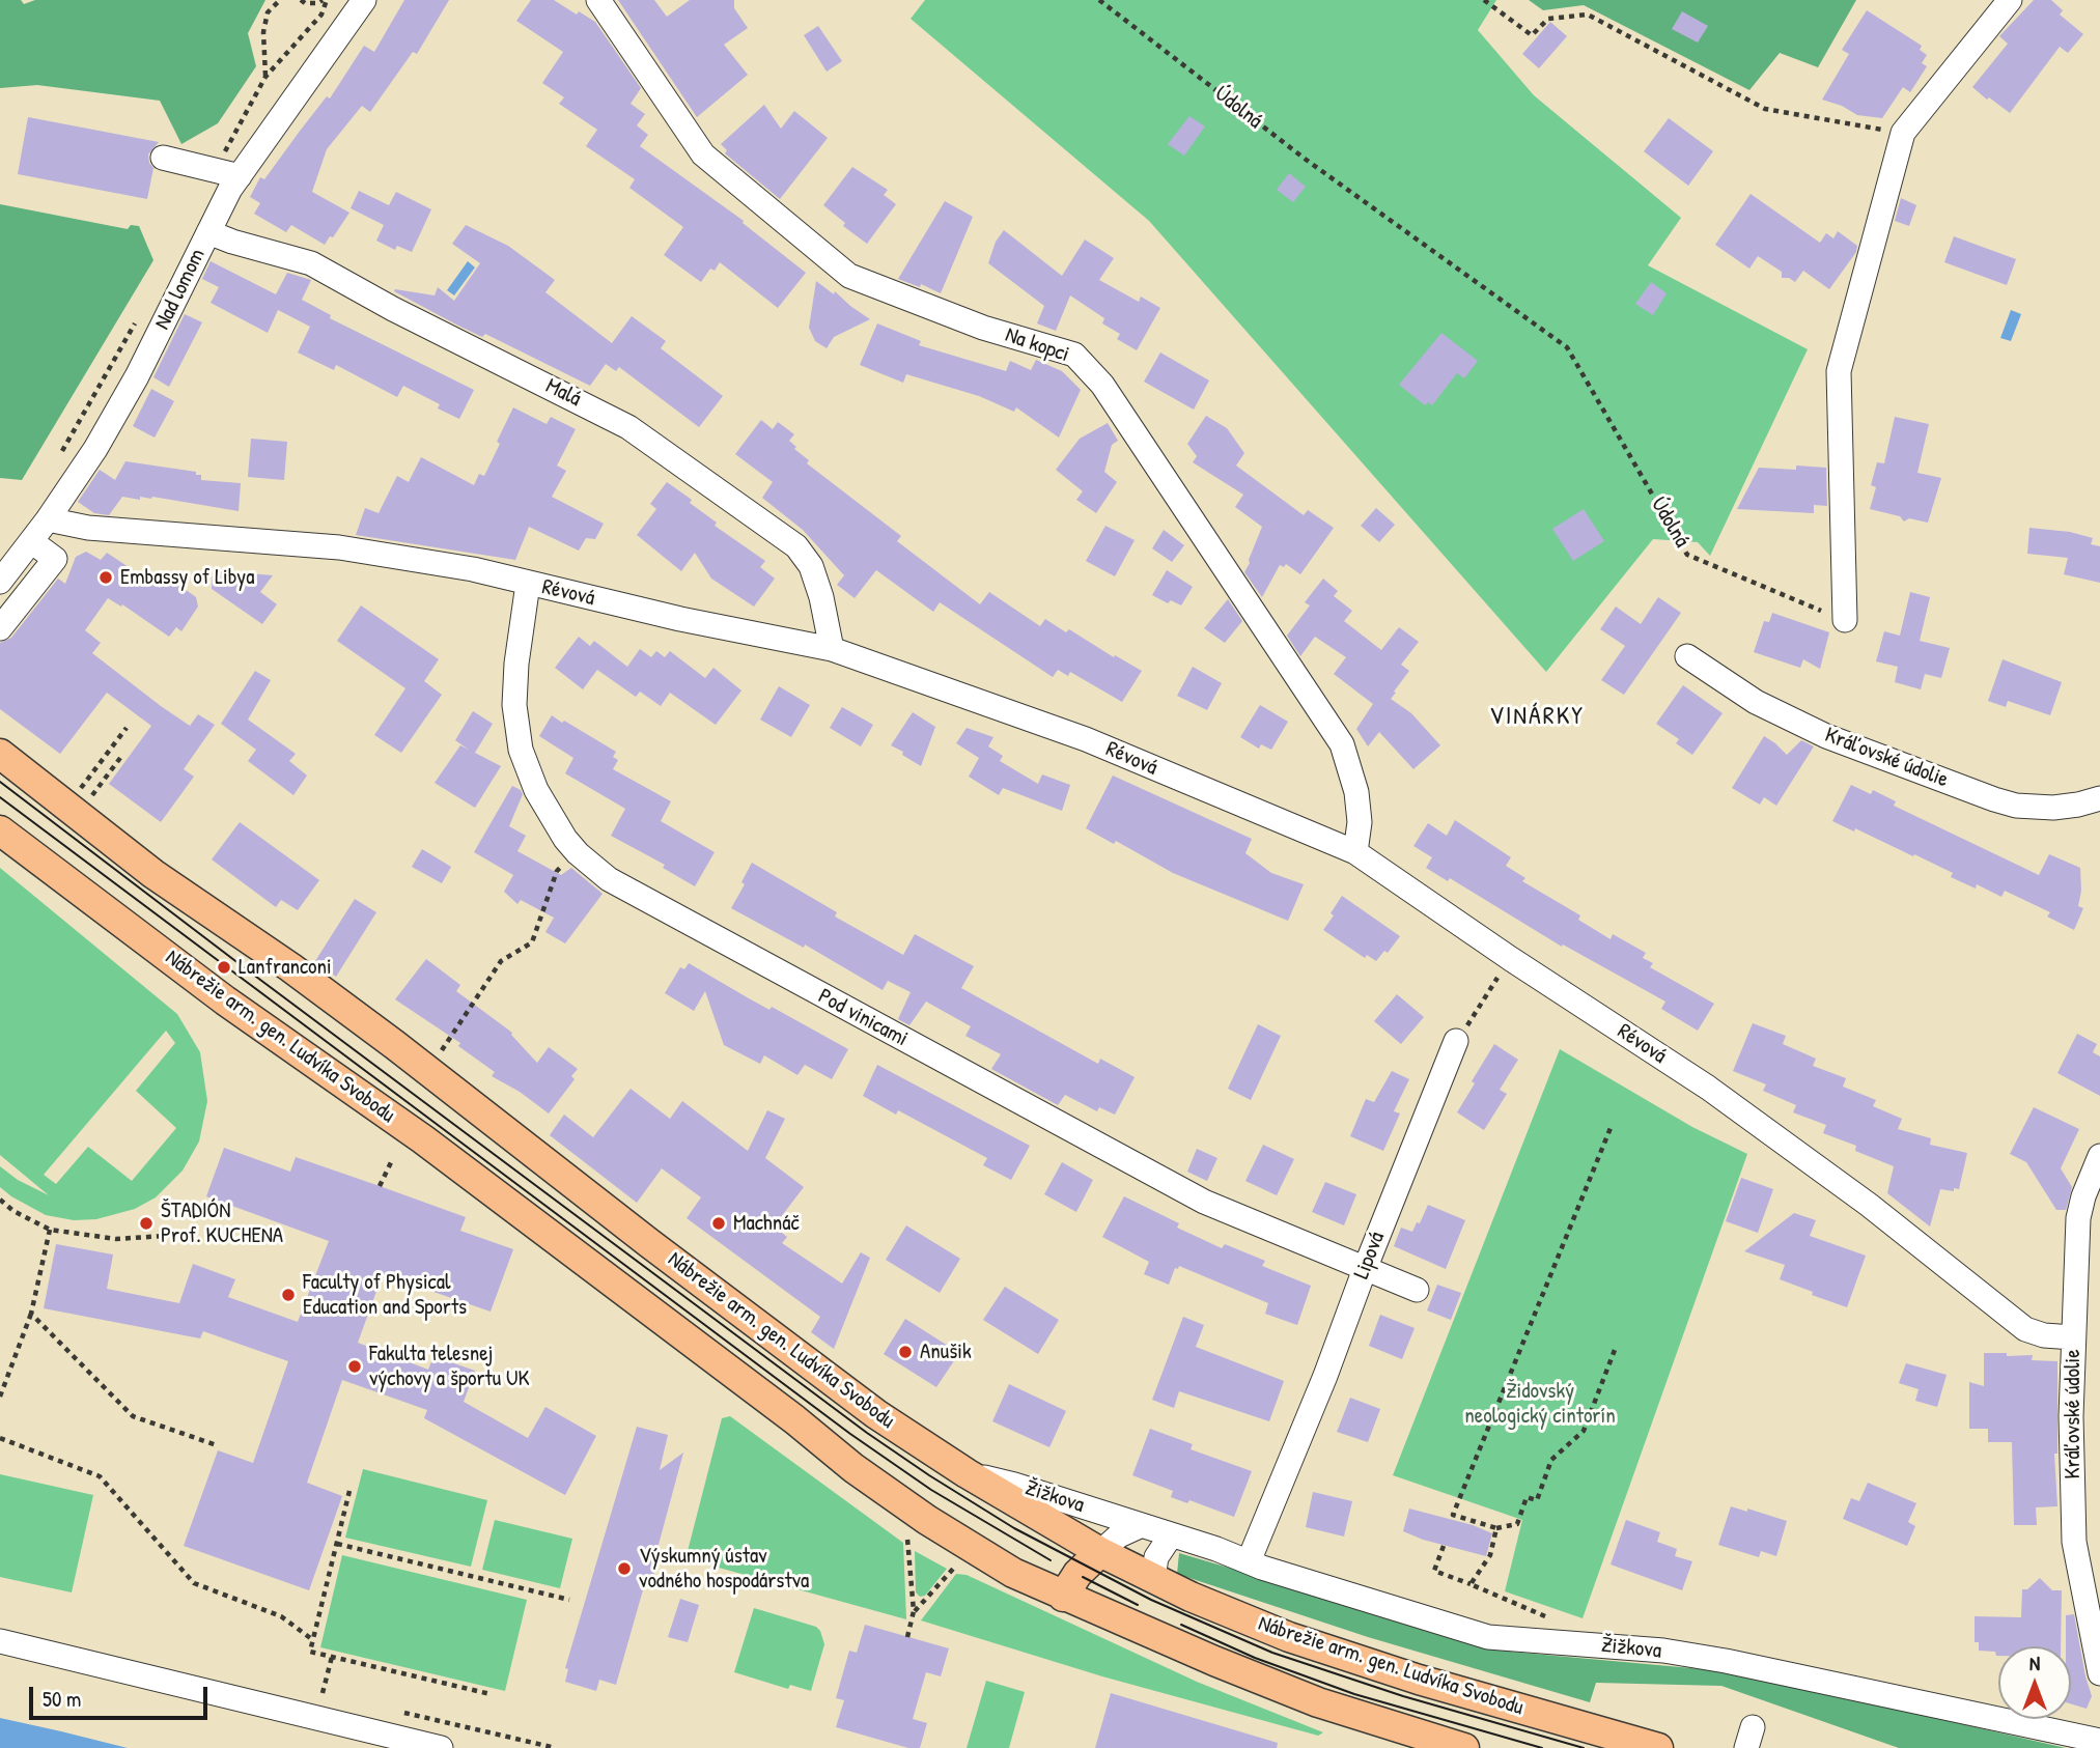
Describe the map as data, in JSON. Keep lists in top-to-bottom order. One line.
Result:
{"streets":{"main road":["Nábrežie arm. gen. Ludvíka Svobodu"],"street":["Nad lomom","Na kopci","Malá","Révová","Kráľovské údolie","Pod vinicami","Lipová","Žižkova"],"path":["Údolná"]},"crossings":[["Nad lomom","Malá"],["Nad lomom","Révová"],["Na kopci","Révová"],["Malá","Révová"],["Révová","Kráľovské údolie"],["Révová","Pod vinicami"],["Pod vinicami","Lipová"],["Nábrežie arm. gen. Ludvíka Svobodu","Žižkova"],["Lipová","Žižkova"]],"districts":["VINÁRKY"],"parks":["Židovský neologický cintorín"],"places":["Embassy of Libya","Lanfranconi","ŠTADIÓN Prof. KUCHENA","Machnáč","Faculty of Physical Education and Sports","Anušik","Fakulta telesnej výchovy a športu UK","Výskumný ústav vodného hospodárstva"],"scale_bar":"50 m","north":"top"}
